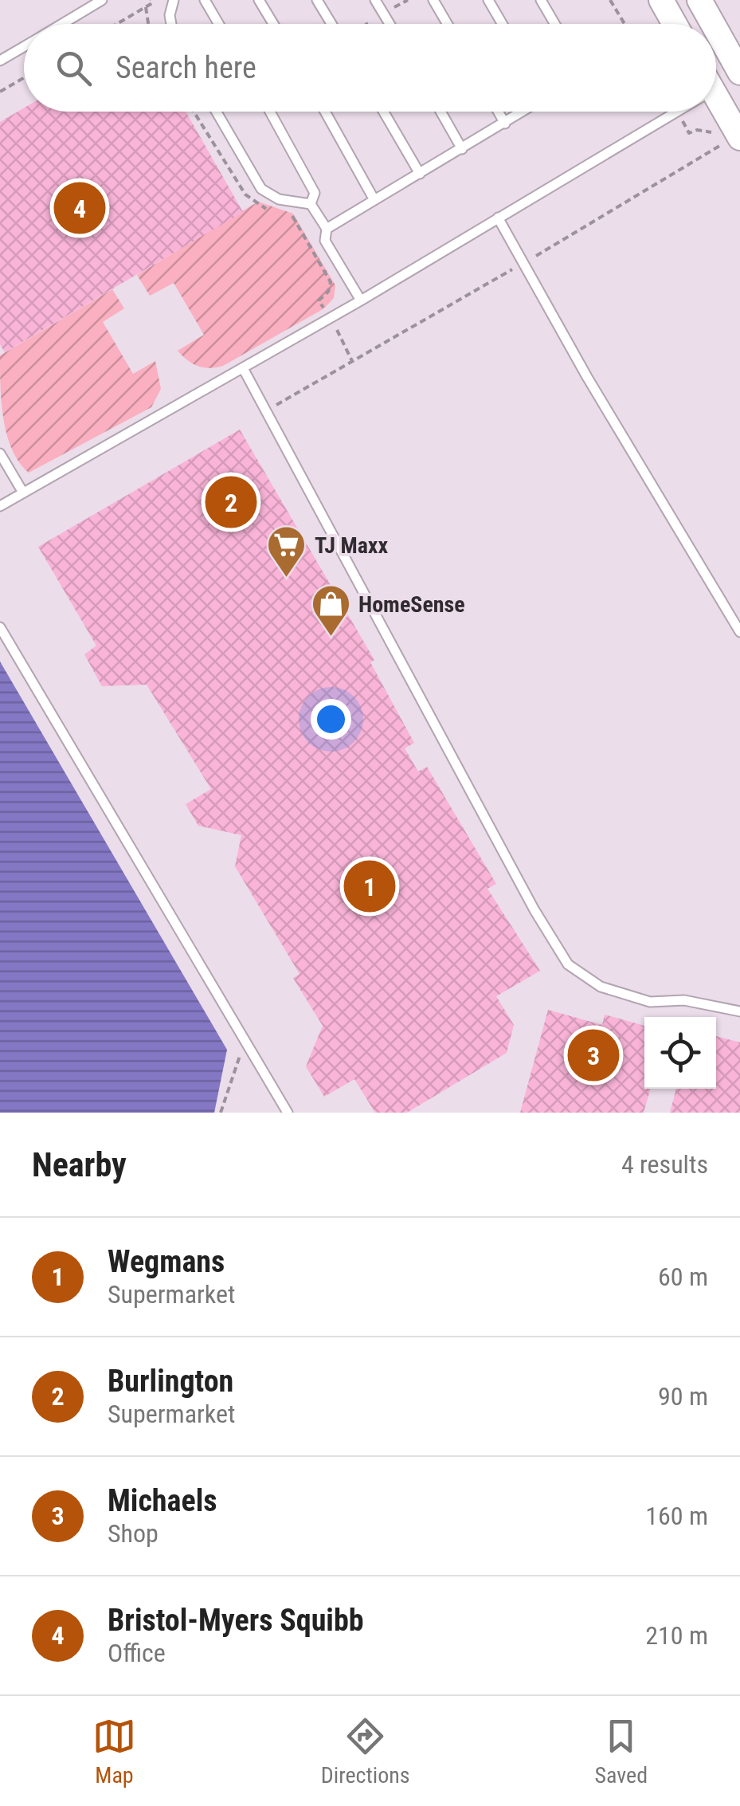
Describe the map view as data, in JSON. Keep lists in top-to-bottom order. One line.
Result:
{"places":{"supermarket":["TJ Maxx"],"shop":["HomeSense"]},"page":{"search":"Search here","pins":["4","2","1","3"],"heading":["Nearby","4 results"],"list":[{"mark":"1","name":"Wegmans","note":"Supermarket","value":"60 m"},{"mark":"2","name":"Burlington","note":"Supermarket","value":"90 m"},{"mark":"3","name":"Michaels","note":"Shop","value":"160 m"},{"mark":"4","name":"Bristol-Myers Squibb","note":"Office","value":"210 m"}],"nav":["Map","Directions","Saved"]}}
